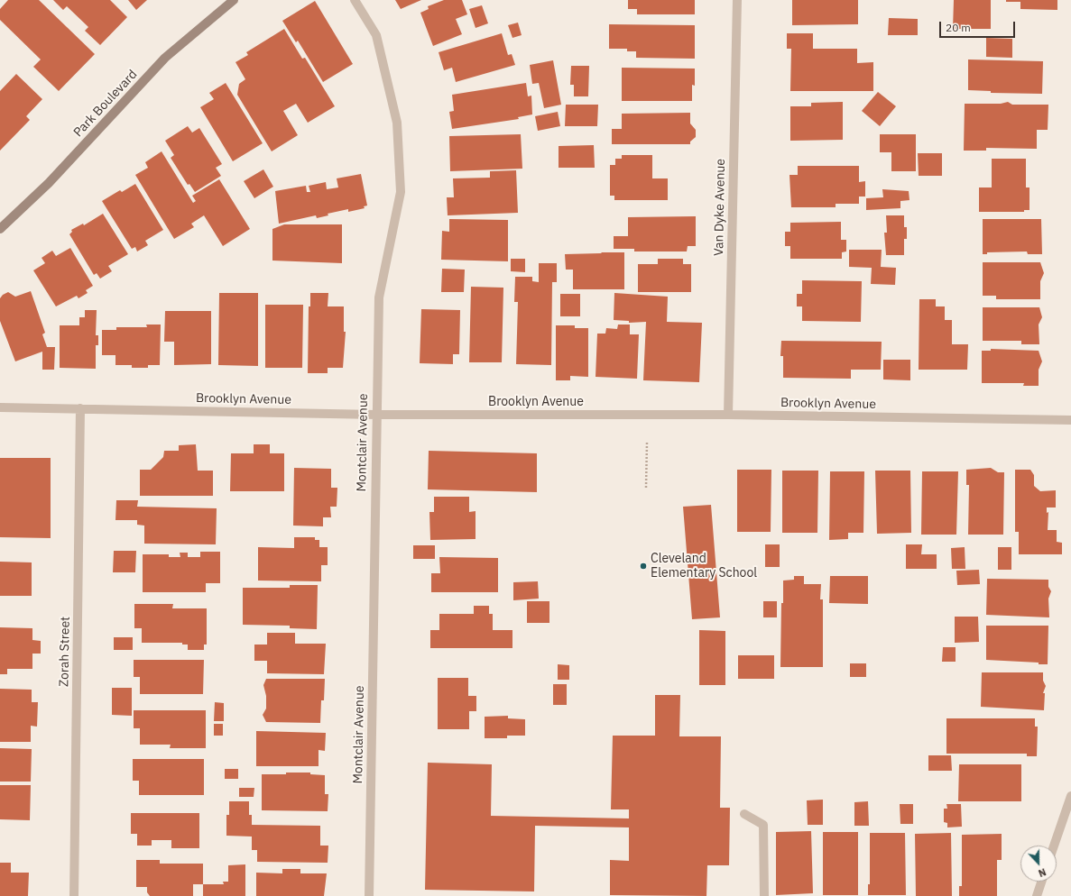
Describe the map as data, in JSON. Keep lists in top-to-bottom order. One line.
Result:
{"streets":{"main road":["Park Boulevard"],"street":["Van Dyke Avenue","Brooklyn Avenue","Montclair Avenue","Zorah Street"]},"crossings":[["Van Dyke Avenue","Brooklyn Avenue"],["Brooklyn Avenue","Montclair Avenue"],["Brooklyn Avenue","Zorah Street"]],"places":["Cleveland Elementary School"],"scale_bar":"20 m","north":"bottom"}
